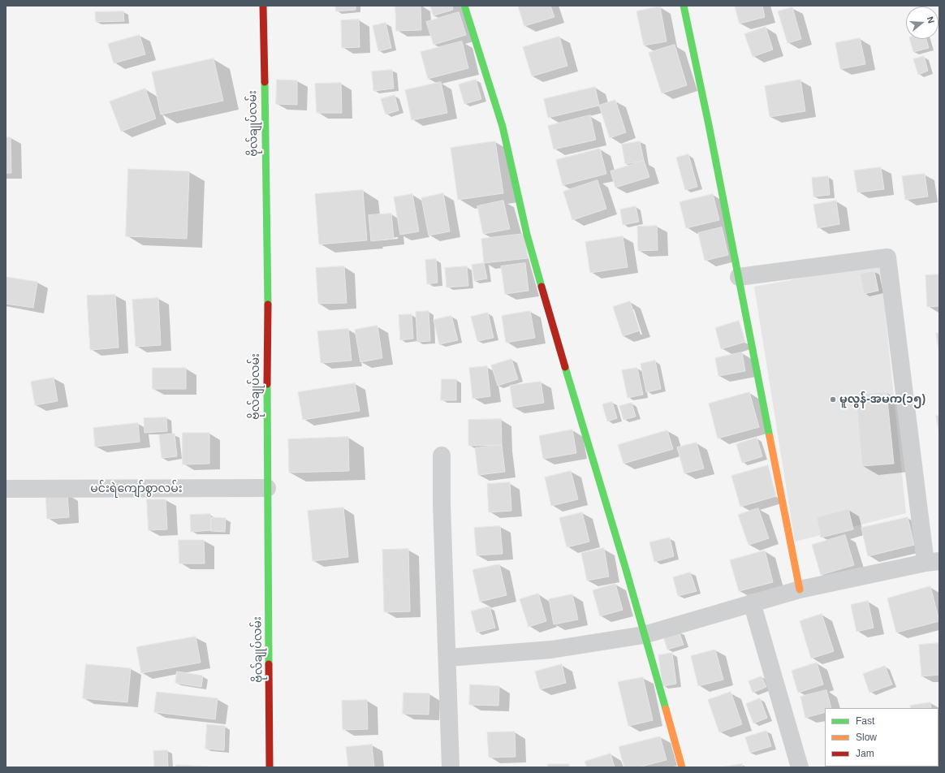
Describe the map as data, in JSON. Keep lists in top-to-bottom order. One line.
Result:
{"streets":{"street":["ဗိုလ်ချုပ်လမ်း","မင်းရဲကျော်စွာလမ်း"]},"crossings":[["ဗိုလ်ချုပ်လမ်း","မင်းရဲကျော်စွာလမ်း"]],"places":["မူလွန်-အမက(၁၅)"],"legend":["Fast","Slow","Jam"],"north":"right"}
